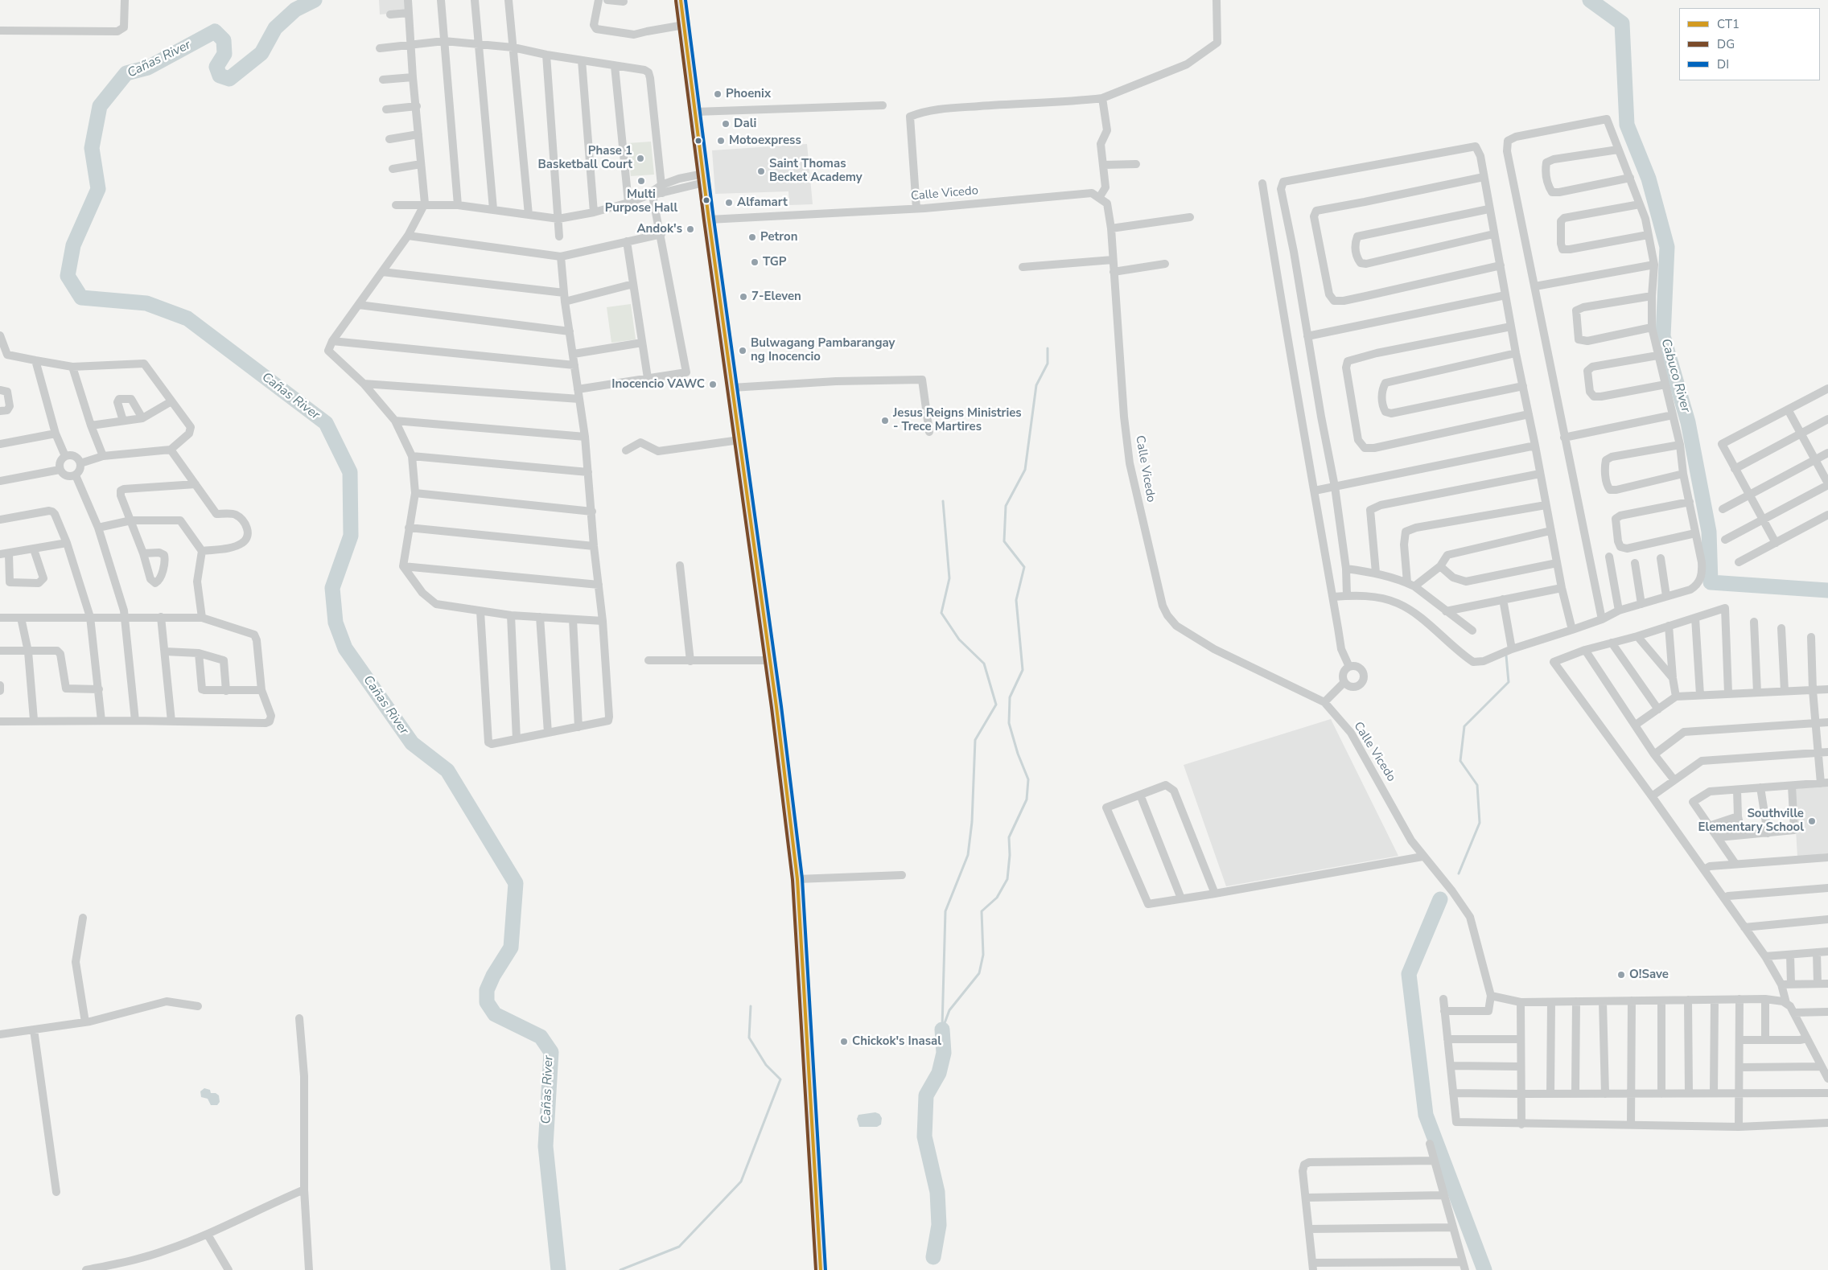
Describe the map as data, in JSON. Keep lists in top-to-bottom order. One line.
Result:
{"streets":{"street":["Calle Vicedo"]},"water":["Cañas River","Cabuco River"],"places":["Phoenix","Dali","Motoexpress","Phase 1 Basketball Court","Saint Thomas Becket Academy","Multi Purpose Hall","Alfamart","Andok's","Petron","TGP","7-Eleven","Bulwagang Pambarangay ng Inocencio","Inocencio VAWC","Jesus Reigns Ministries - Trece Martires","Southville Elementary School","O!Save","Chickok's Inasal"],"lines":["transit line CT1","transit line DI","transit line DG"],"legend":["CT1","DG","DI"]}
